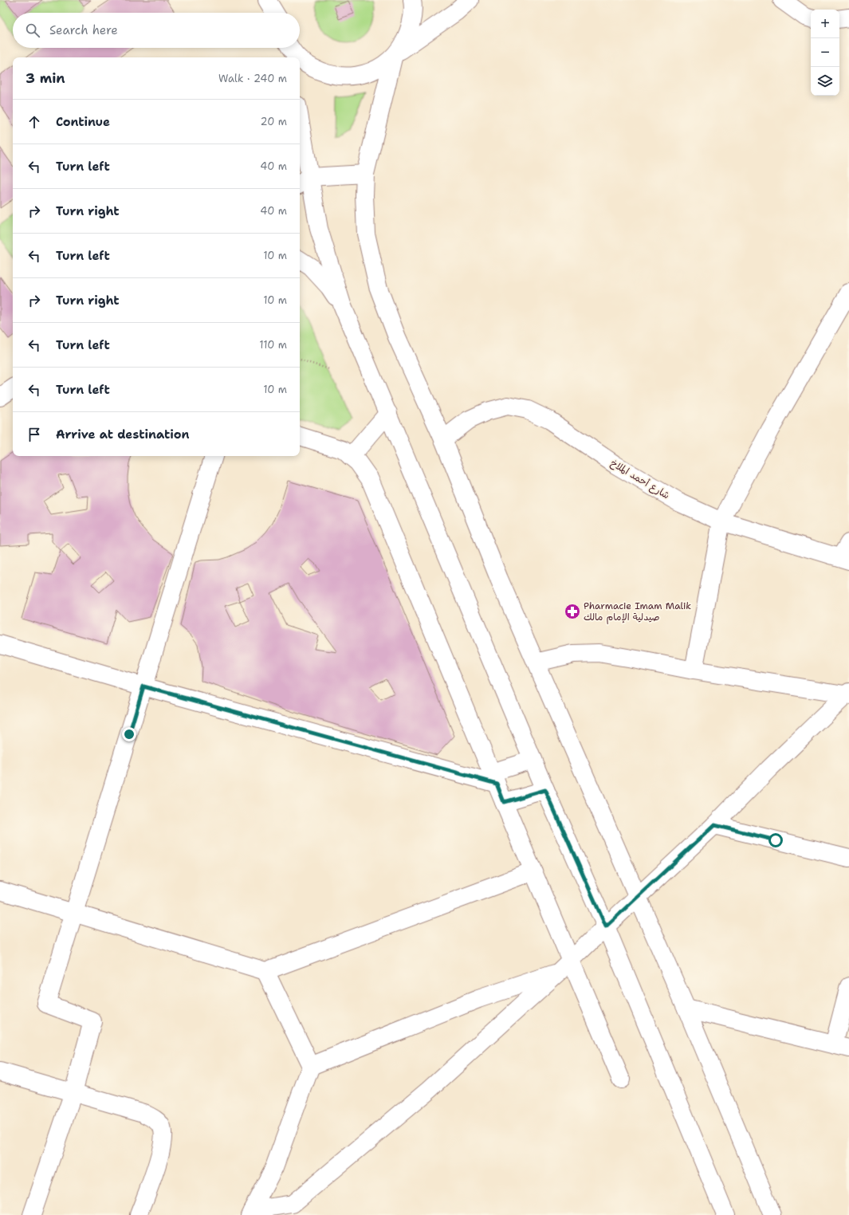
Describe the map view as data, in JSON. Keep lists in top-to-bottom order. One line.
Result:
{"streets":{"street":["شارع أحمد الملاخ"]},"places":{"pharmacy":["Pharmacie Imam Malik صيدلية الإمام مالك"]},"page":{"map_buttons":["+","−"],"search":"Search here","heading":["3 min","Walk · 240 m"],"list":[["Continue","20 m"],["Turn left","40 m"],["Turn right","40 m"],["Turn left","10 m"],["Turn right","10 m"],["Turn left","110 m"],["Turn left","10 m"],"Arrive at destination"]}}
